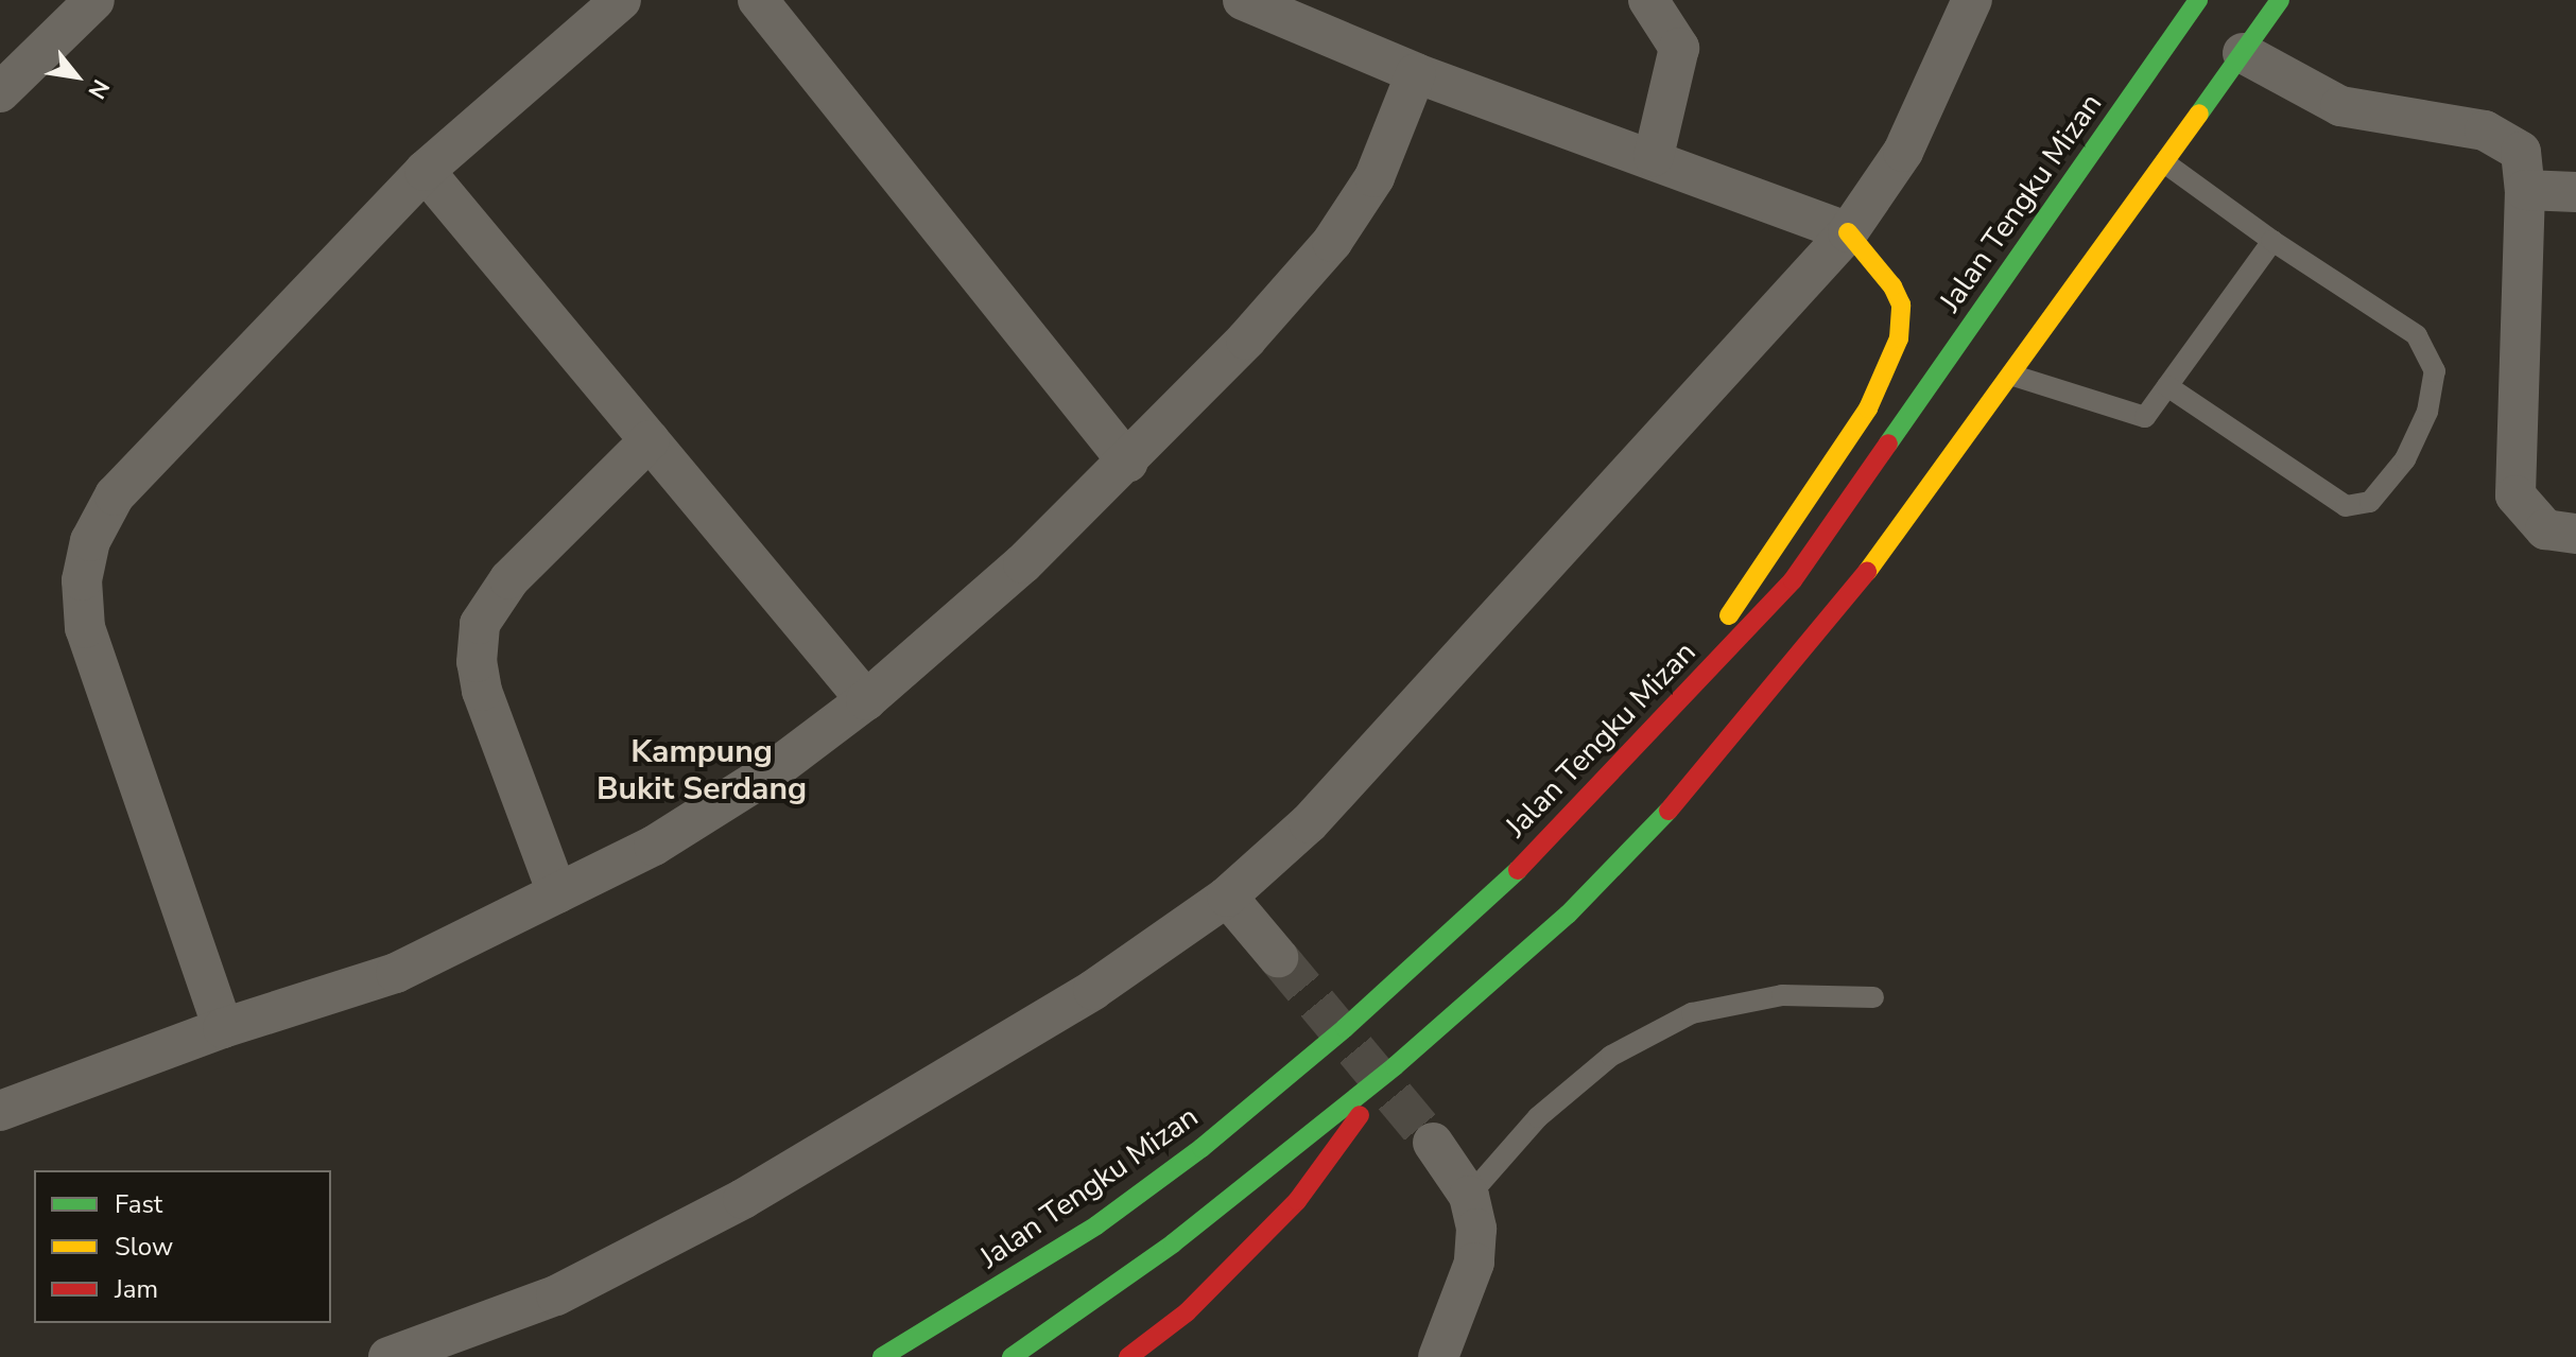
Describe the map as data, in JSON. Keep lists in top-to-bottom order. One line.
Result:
{"streets":{"highway":["Jalan Tengku Mizan"]},"districts":["Kampung Bukit Serdang"],"legend":["Fast","Slow","Jam"],"north":"bottom right"}
